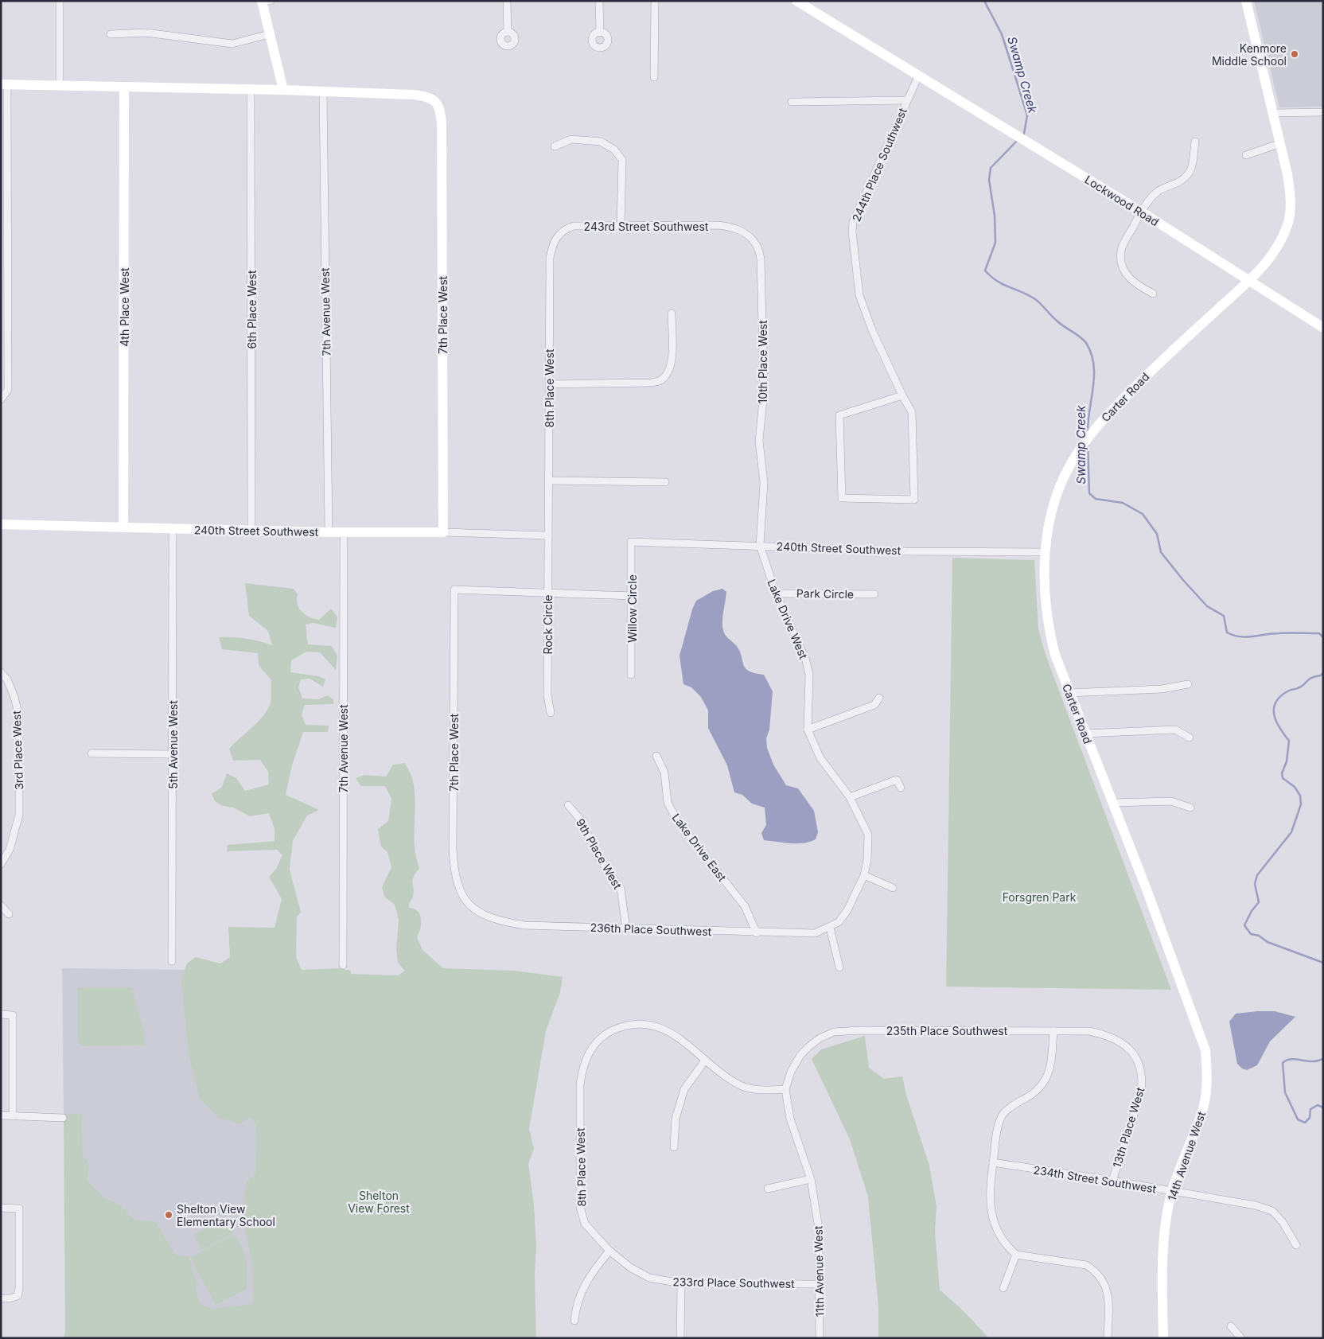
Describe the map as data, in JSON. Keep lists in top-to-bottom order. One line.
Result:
{"streets":{"street":["244th Place Southwest","Lockwood Road","243rd Street Southwest","4th Place West","6th Place West","7th Avenue West","7th Place West","10th Place West","8th Place West","Carter Road","240th Street Southwest","Park Circle","Willow Circle","Lake Drive West","Rock Circle","5th Avenue West","3rd Place West","Lake Drive East","9th Place West","236th Place Southwest","235th Place Southwest","13th Place West","14th Avenue West","234th Street Southwest","11th Avenue West","233rd Place Southwest"]},"crossings":[["244th Place Southwest","Lockwood Road"],["Lockwood Road","Carter Road"],["243rd Street Southwest","10th Place West"],["243rd Street Southwest","8th Place West"],["4th Place West","240th Street Southwest"],["6th Place West","240th Street Southwest"],["7th Avenue West","7th Place West"],["7th Avenue West","240th Street Southwest"],["7th Place West","240th Street Southwest"],["7th Place West","Rock Circle"],["7th Place West","236th Place Southwest"],["10th Place West","240th Street Southwest"],["10th Place West","Lake Drive West"],["8th Place West","240th Street Southwest"],["8th Place West","Rock Circle"],["8th Place West","235th Place Southwest"],["8th Place West","11th Avenue West"],["8th Place West","233rd Place Southwest"],["Carter Road","240th Street Southwest"],["Carter Road","14th Avenue West"],["240th Street Southwest","Willow Circle"],["240th Street Southwest","Lake Drive West"],["240th Street Southwest","Rock Circle"],["240th Street Southwest","5th Avenue West"],["Park Circle","Lake Drive West"],["Lake Drive West","236th Place Southwest"],["Lake Drive East","236th Place Southwest"],["9th Place West","236th Place Southwest"],["235th Place Southwest","13th Place West"],["235th Place Southwest","11th Avenue West"],["13th Place West","234th Street Southwest"],["14th Avenue West","234th Street Southwest"],["11th Avenue West","233rd Place Southwest"]],"water":["Swamp Creek"],"parks":["Forsgren Park","Shelton View Forest"],"places":["Kenmore Middle School","Shelton View Elementary School"]}
